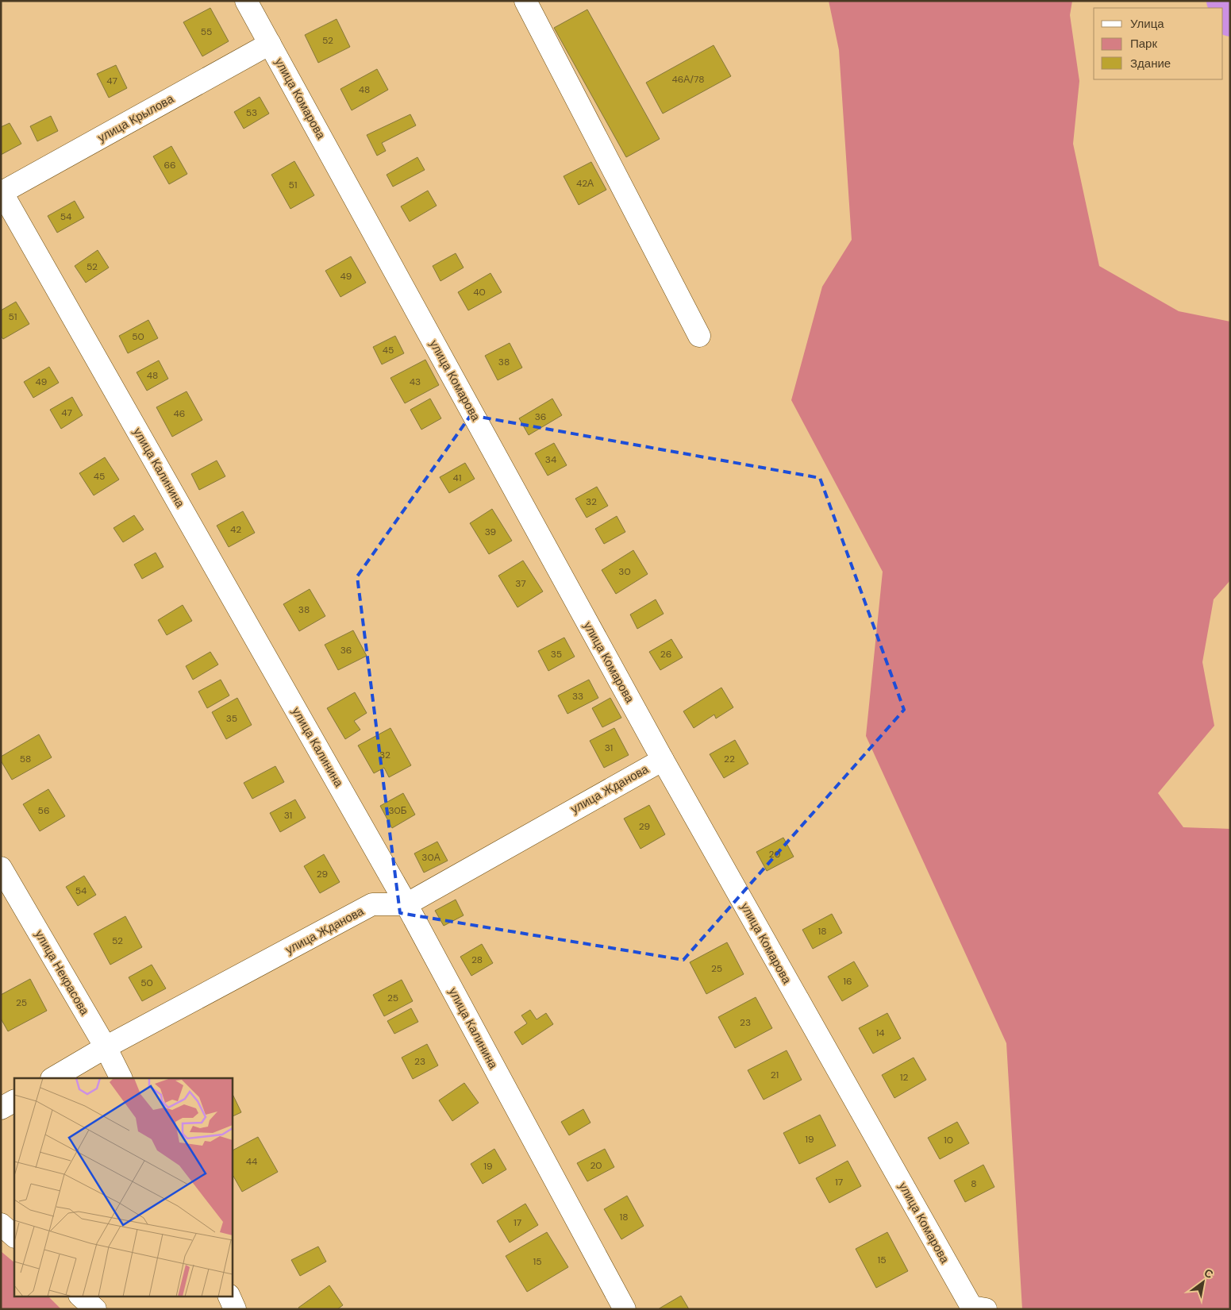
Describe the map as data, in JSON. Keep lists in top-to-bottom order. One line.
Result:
{"streets":{"street":["улица Комарова","улица Крылова","улица Калинина","улица Жданова","улица Некрасова"]},"crossings":[["улица Комарова","улица Крылова"],["улица Комарова","улица Жданова"],["улица Крылова","улица Калинина"],["улица Калинина","улица Жданова"],["улица Жданова","улица Некрасова"]],"house_numbers":["55","52","46А/78","47","48","53","66","42А","51","54","52","49","40","51","50","45","38","48","49","43","47","46","36","34","45","41","32","42","39","30","37","38","36","35","26","33","35","31","32","58","22","56","30Б","31","29","20","30А","29","54","18","52","28","25","16","50","25","25","23","14","23","21","12","19","10","44","20","19","17","8","18","17","15","15"],"legend":["Улица","Парк","Здание"],"north":"top right"}
